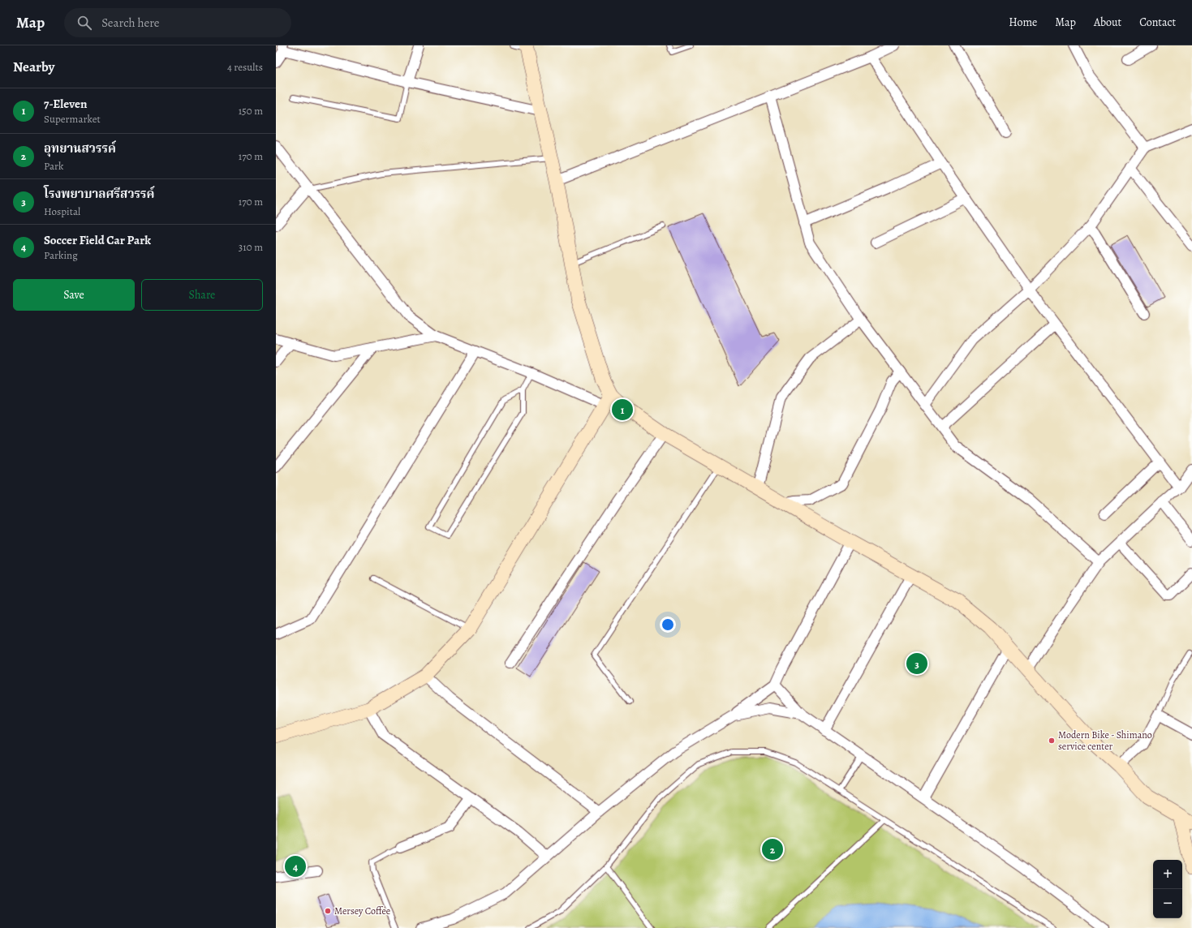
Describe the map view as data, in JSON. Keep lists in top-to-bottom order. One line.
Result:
{"places":["Modern Bike - Shimano service center","Mersey Coffee"],"page":{"header":"Map","search":"Search here","nav":["Home","Map","About","Contact"],"heading":["Nearby","4 results"],"list":[{"mark":"1","name":"7-Eleven","note":"Supermarket","value":"150 m"},{"mark":"2","name":"อุทยานสวรรค์","note":"Park","value":"170 m"},{"mark":"3","name":"โรงพยาบาลศรีสวรรค์","note":"Hospital","value":"170 m"},{"mark":"4","name":"Soccer Field Car Park","note":"Parking","value":"310 m"}],"buttons":["Save","Share"],"pins":["1","3","2","4"],"map_buttons":["+","−"]}}
